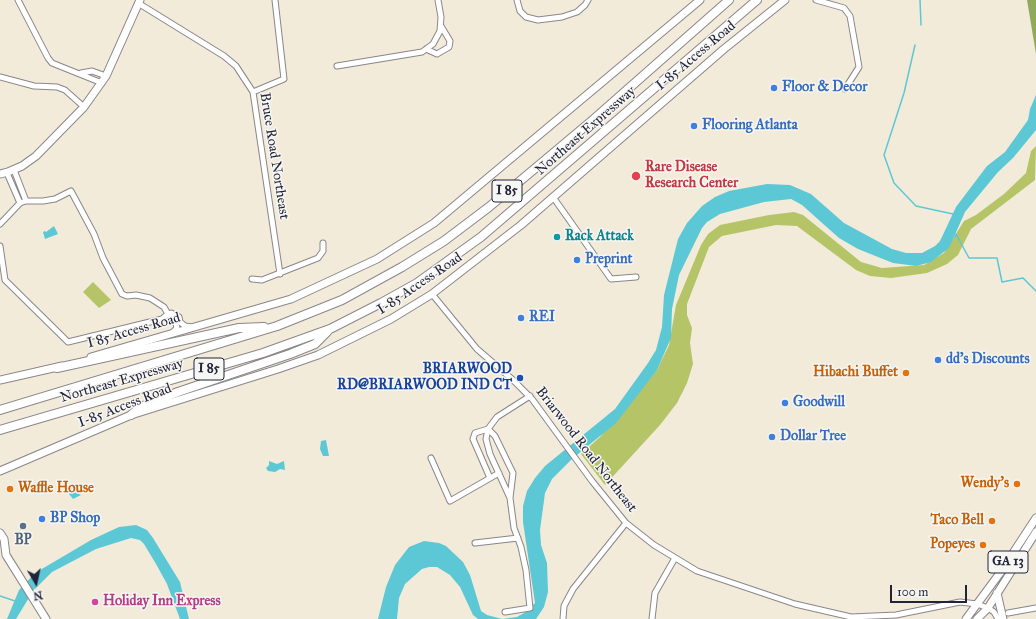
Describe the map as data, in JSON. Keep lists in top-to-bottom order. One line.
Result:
{"streets":{"highway":["Northeast Expressway","I 85"],"main road":["I-85 Access Road","I 85 Access Road","GA 13"],"street":["Bruce Road Northeast","Briarwood Road Northeast"]},"crossings":[["I-85 Access Road","Briarwood Road Northeast"],["Briarwood Road Northeast","GA 13"]],"places":["Floor & Decor","Flooring Atlanta","Rare Disease Research Center","Rack Attack","Preprint","REI","dd's Discounts","Hibachi Buffet","BRIARWOOD RD@BRIARWOOD IND CT","Goodwill","Dollar Tree","Wendy's","Waffle House","BP Shop","Taco Bell","BP","Popeyes","Holiday Inn Express"],"scale_bar":"100 m","north":"bottom"}
